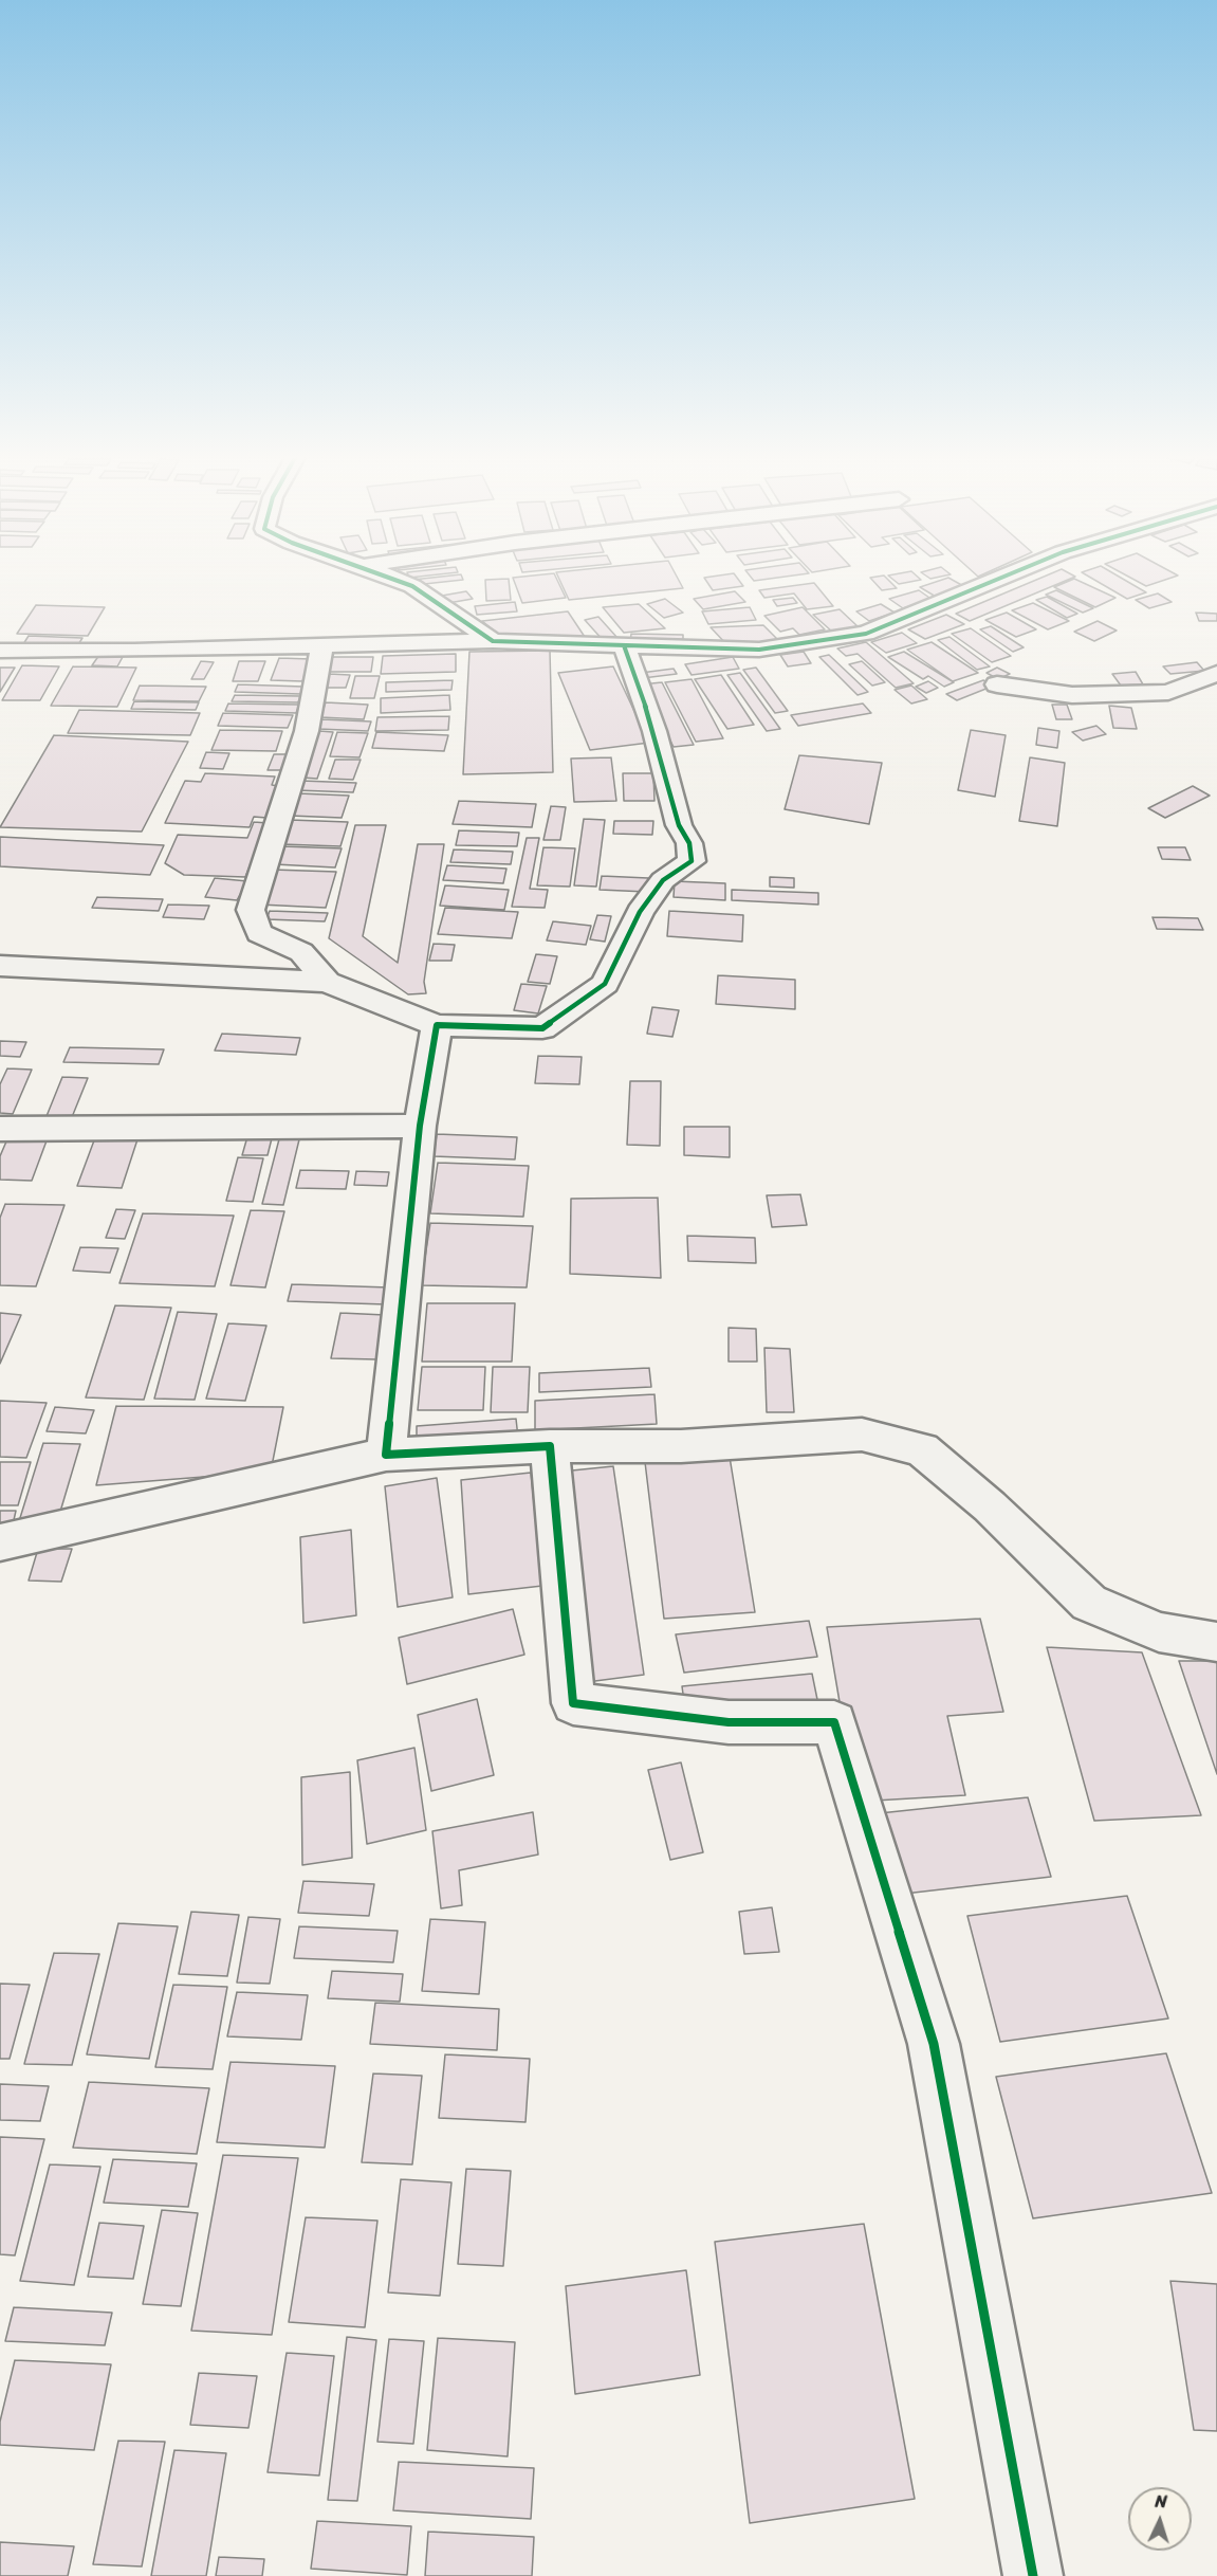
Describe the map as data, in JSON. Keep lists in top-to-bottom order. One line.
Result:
{"north":"top"}
